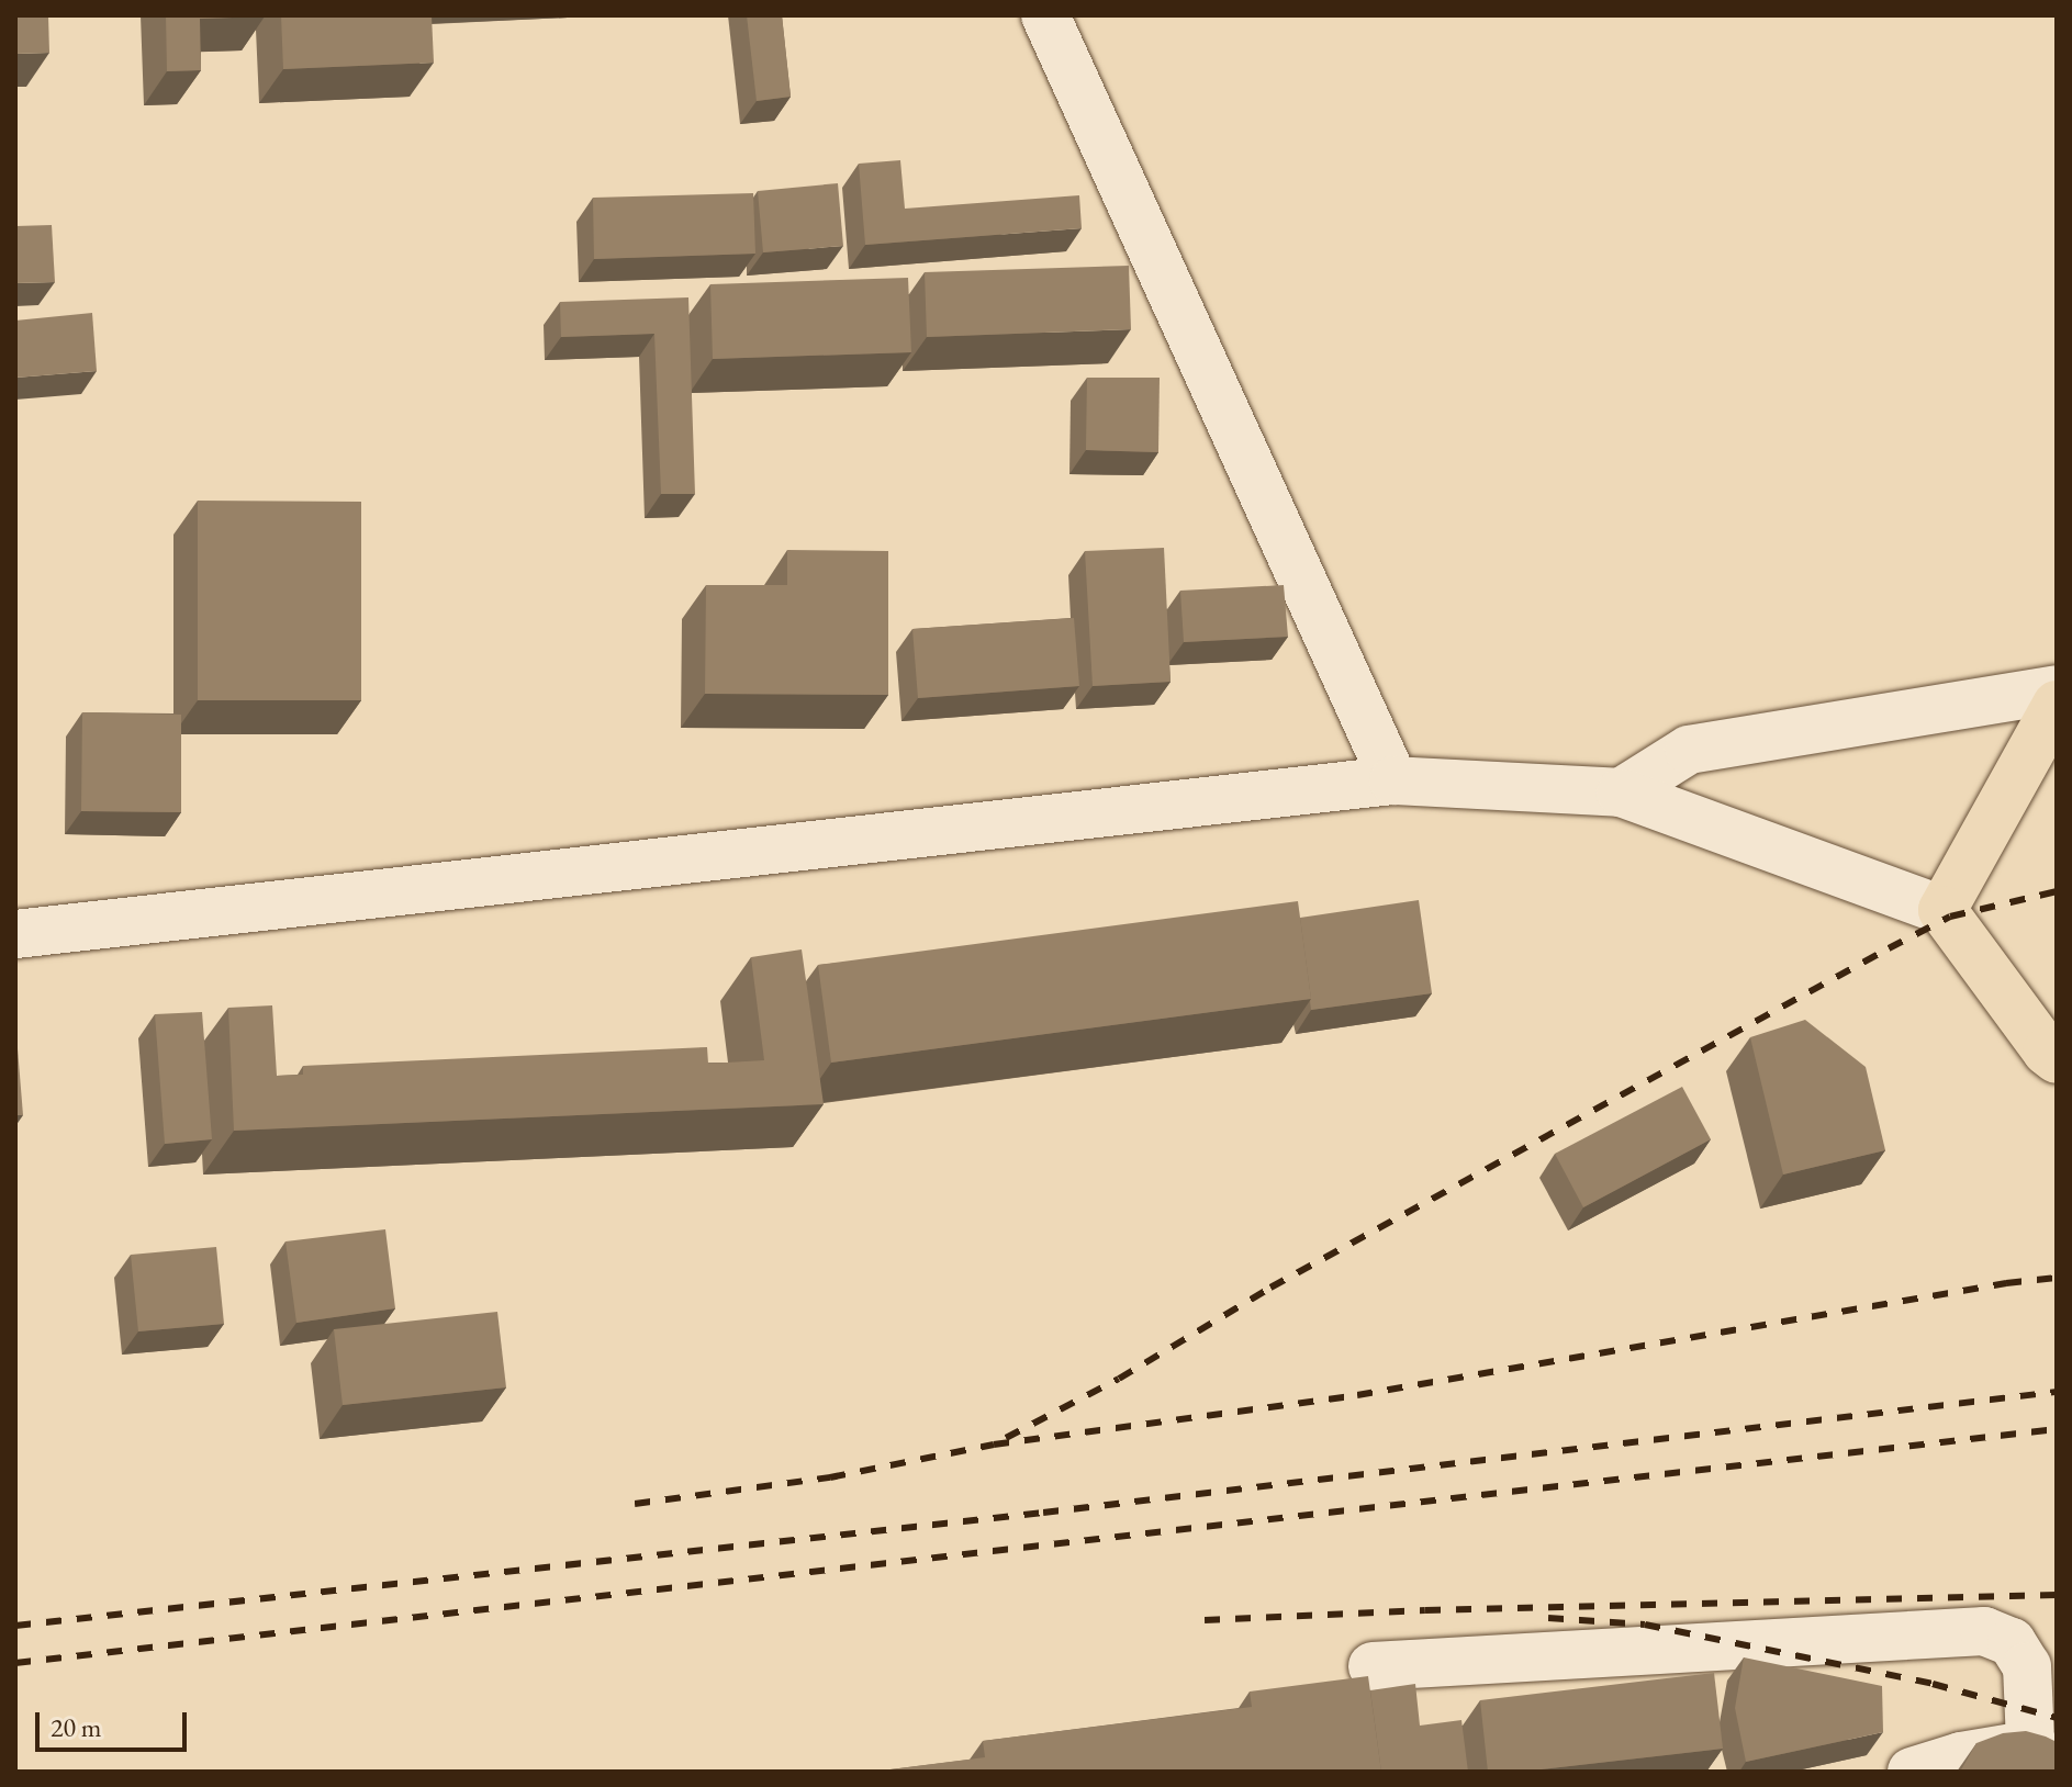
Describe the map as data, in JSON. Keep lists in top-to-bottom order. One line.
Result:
{"scale_bar":"20 m"}
